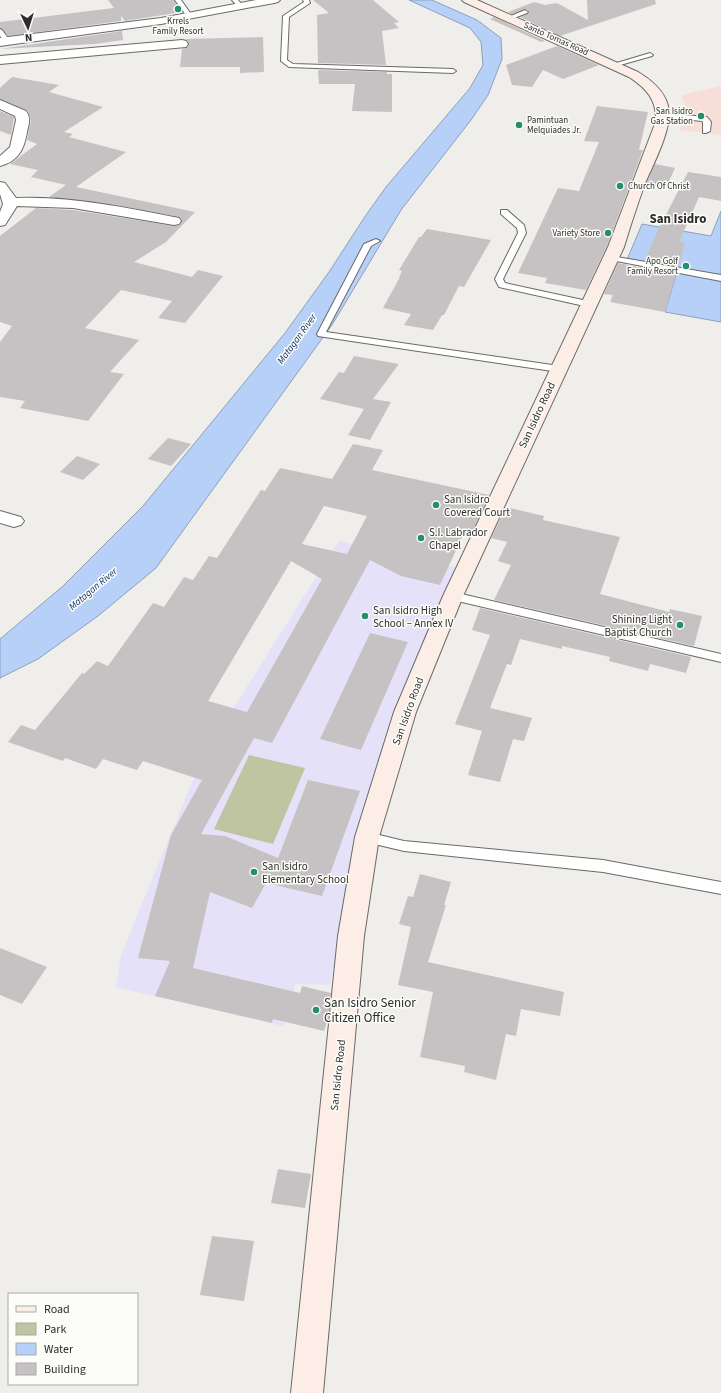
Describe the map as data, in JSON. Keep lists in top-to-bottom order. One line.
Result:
{"streets":{"street":["Santo Tomas Road","San Isidro Road"]},"crossings":[["Santo Tomas Road","San Isidro Road"]],"districts":["San Isidro"],"water":["Matagan River"],"places":["Krrels Family Resort","San Isidro Gas Station","Pamintuan Melquiades Jr.","Church Of Christ","Variety Store","Apo Golf Family Resort","San Isidro Covered Court","S.I. Labrador Chapel","San Isidro High School – Annex IV","Shining Light Baptist Church","San Isidro Elementary School","San Isidro Senior Citizen Office"],"legend":["Road","Park","Water","Building"],"north":"bottom"}
